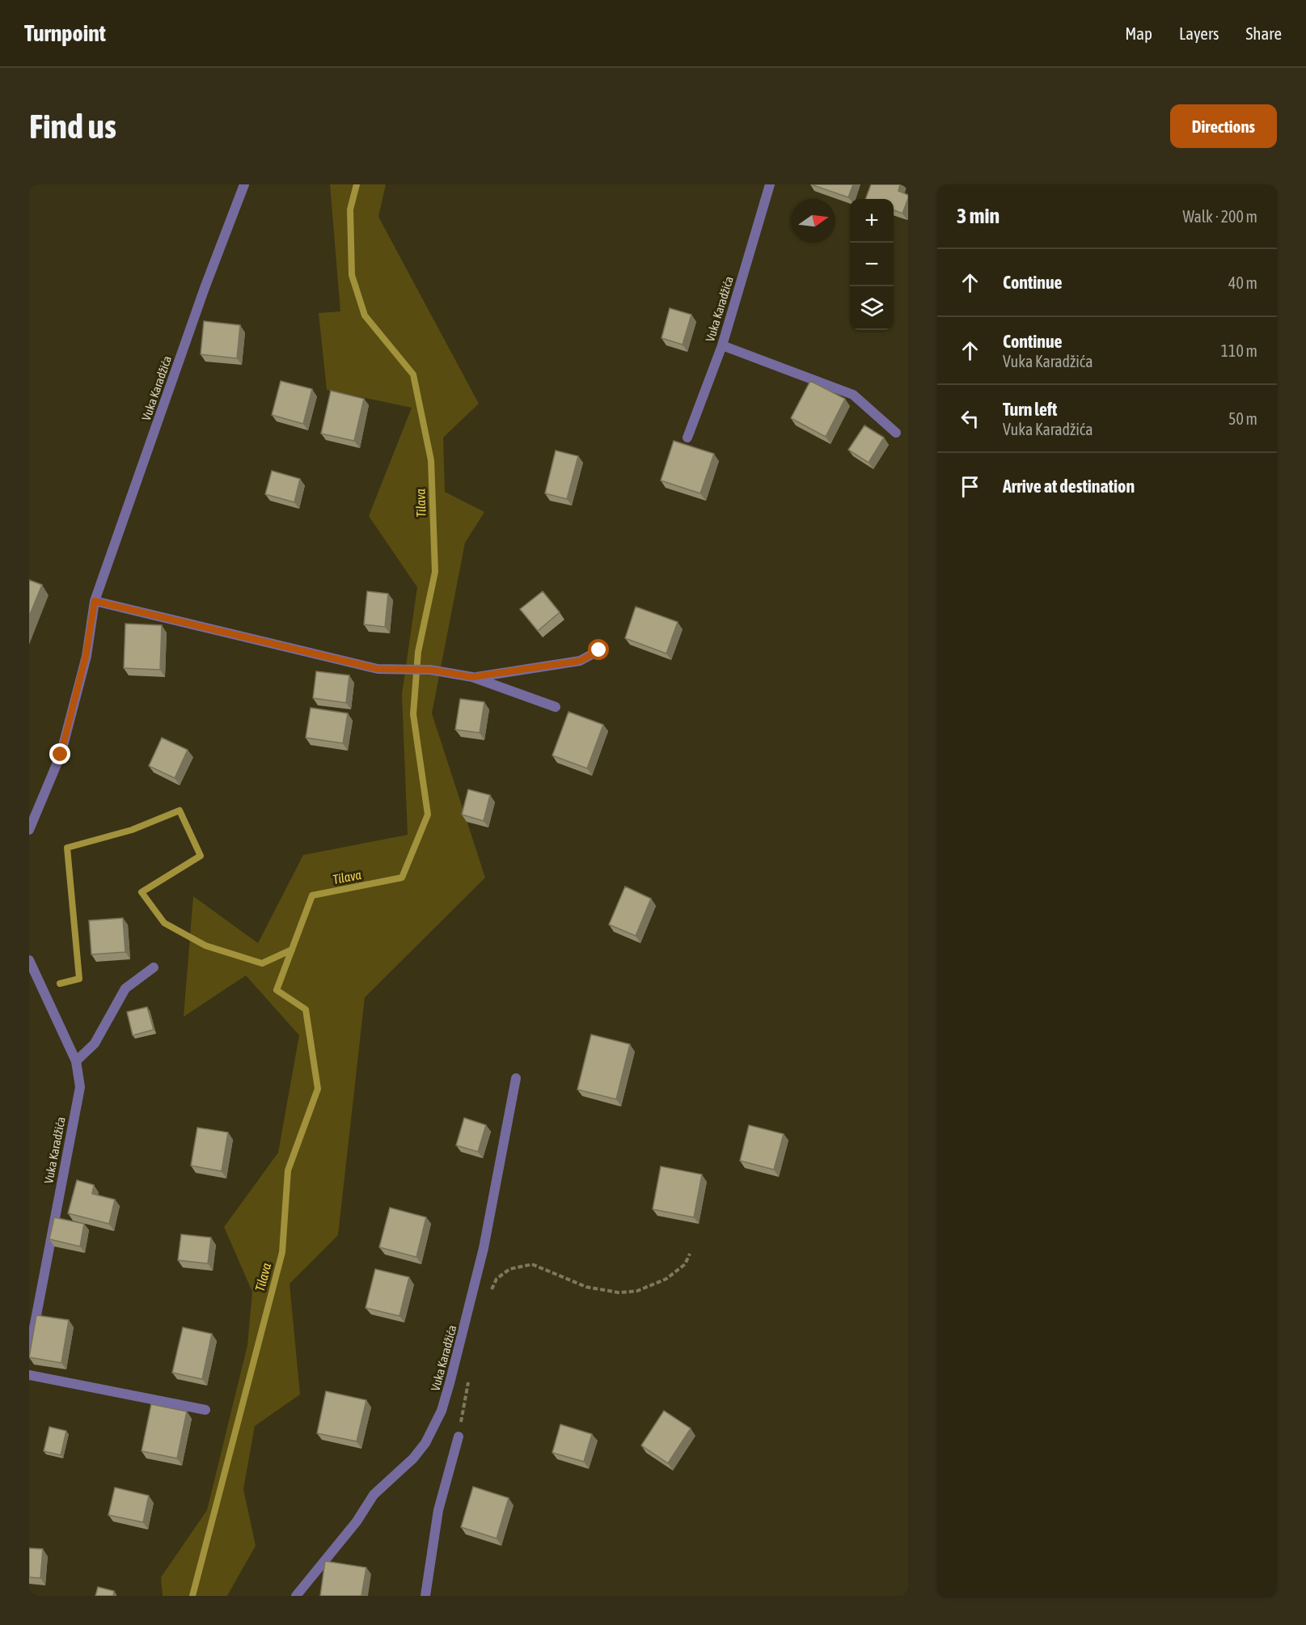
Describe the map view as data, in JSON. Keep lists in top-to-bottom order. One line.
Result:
{"streets":{"street":["Vuka Karadžića"]},"water":["Tilava"],"north":"right","page":{"header":"Turnpoint","nav":["Map","Layers","Share"],"buttons":"Directions","title":"Find us","heading":["3 min","Walk · 200 m"],"map_buttons":["+","−"],"list":[["Continue","40 m"],["Continue","Vuka Karadžića","110 m"],["Turn left","Vuka Karadžića","50 m"],"Arrive at destination"]}}
